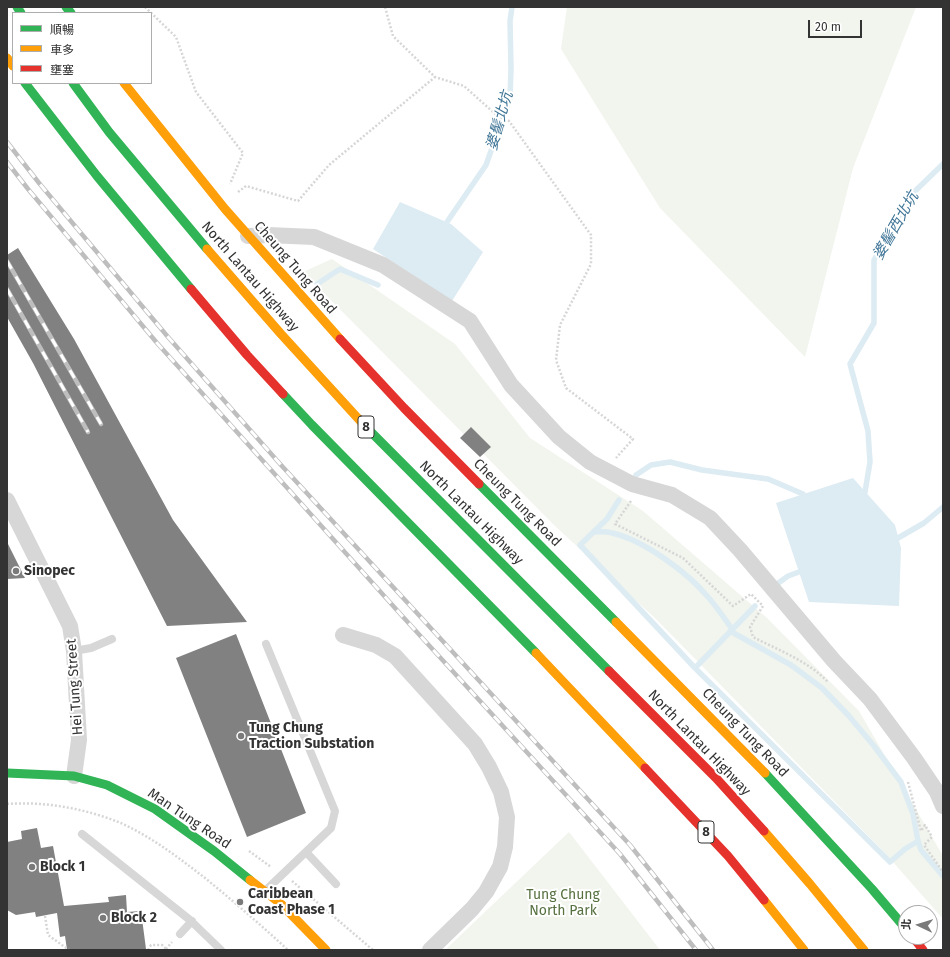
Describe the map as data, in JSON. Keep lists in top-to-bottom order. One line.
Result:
{"streets":{"main road":["Cheung Tung Road","North Lantau Highway","8","Man Tung Road"],"street":["Hei Tung Street"]},"crossings":[["Hei Tung Street","Man Tung Road"]],"water":["婆髻北坑","婆髻西北坑"],"parks":["Tung Chung North Park"],"places":["Sinopec","Tung Chung Traction Substation","Block 1","Caribbean Coast Phase 1","Block 2"],"legend":["順暢","車多","壅塞"],"scale_bar":"20 m","north":"left"}
